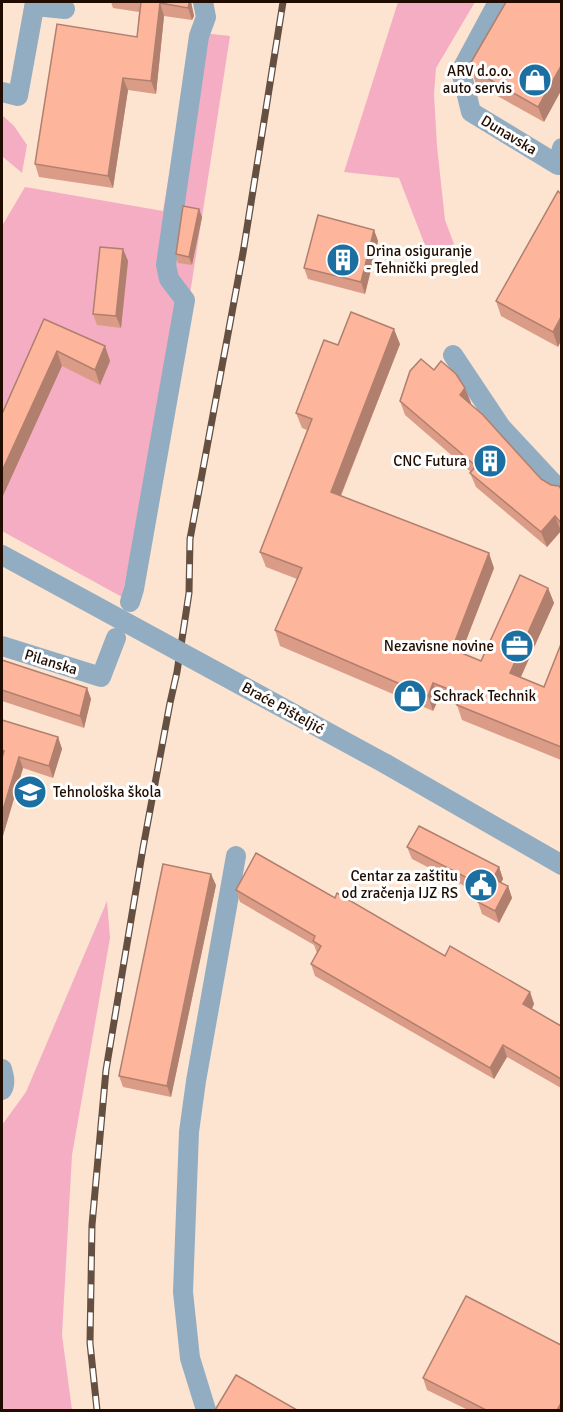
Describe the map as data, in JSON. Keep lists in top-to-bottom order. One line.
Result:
{"streets":{"street":["Dunavska","Pilanska","Braće Pišteljić"]},"places":{"shop":["ARV d.o.o. auto servis","Schrack Technik"],"building":["Drina osiguranje - Tehnički pregled","CNC Futura"],"office":["Nezavisne novine"],"school or university":["Tehnološka škola"],"public building":["Centar za zaštitu od zračenja IJZ RS"]}}
